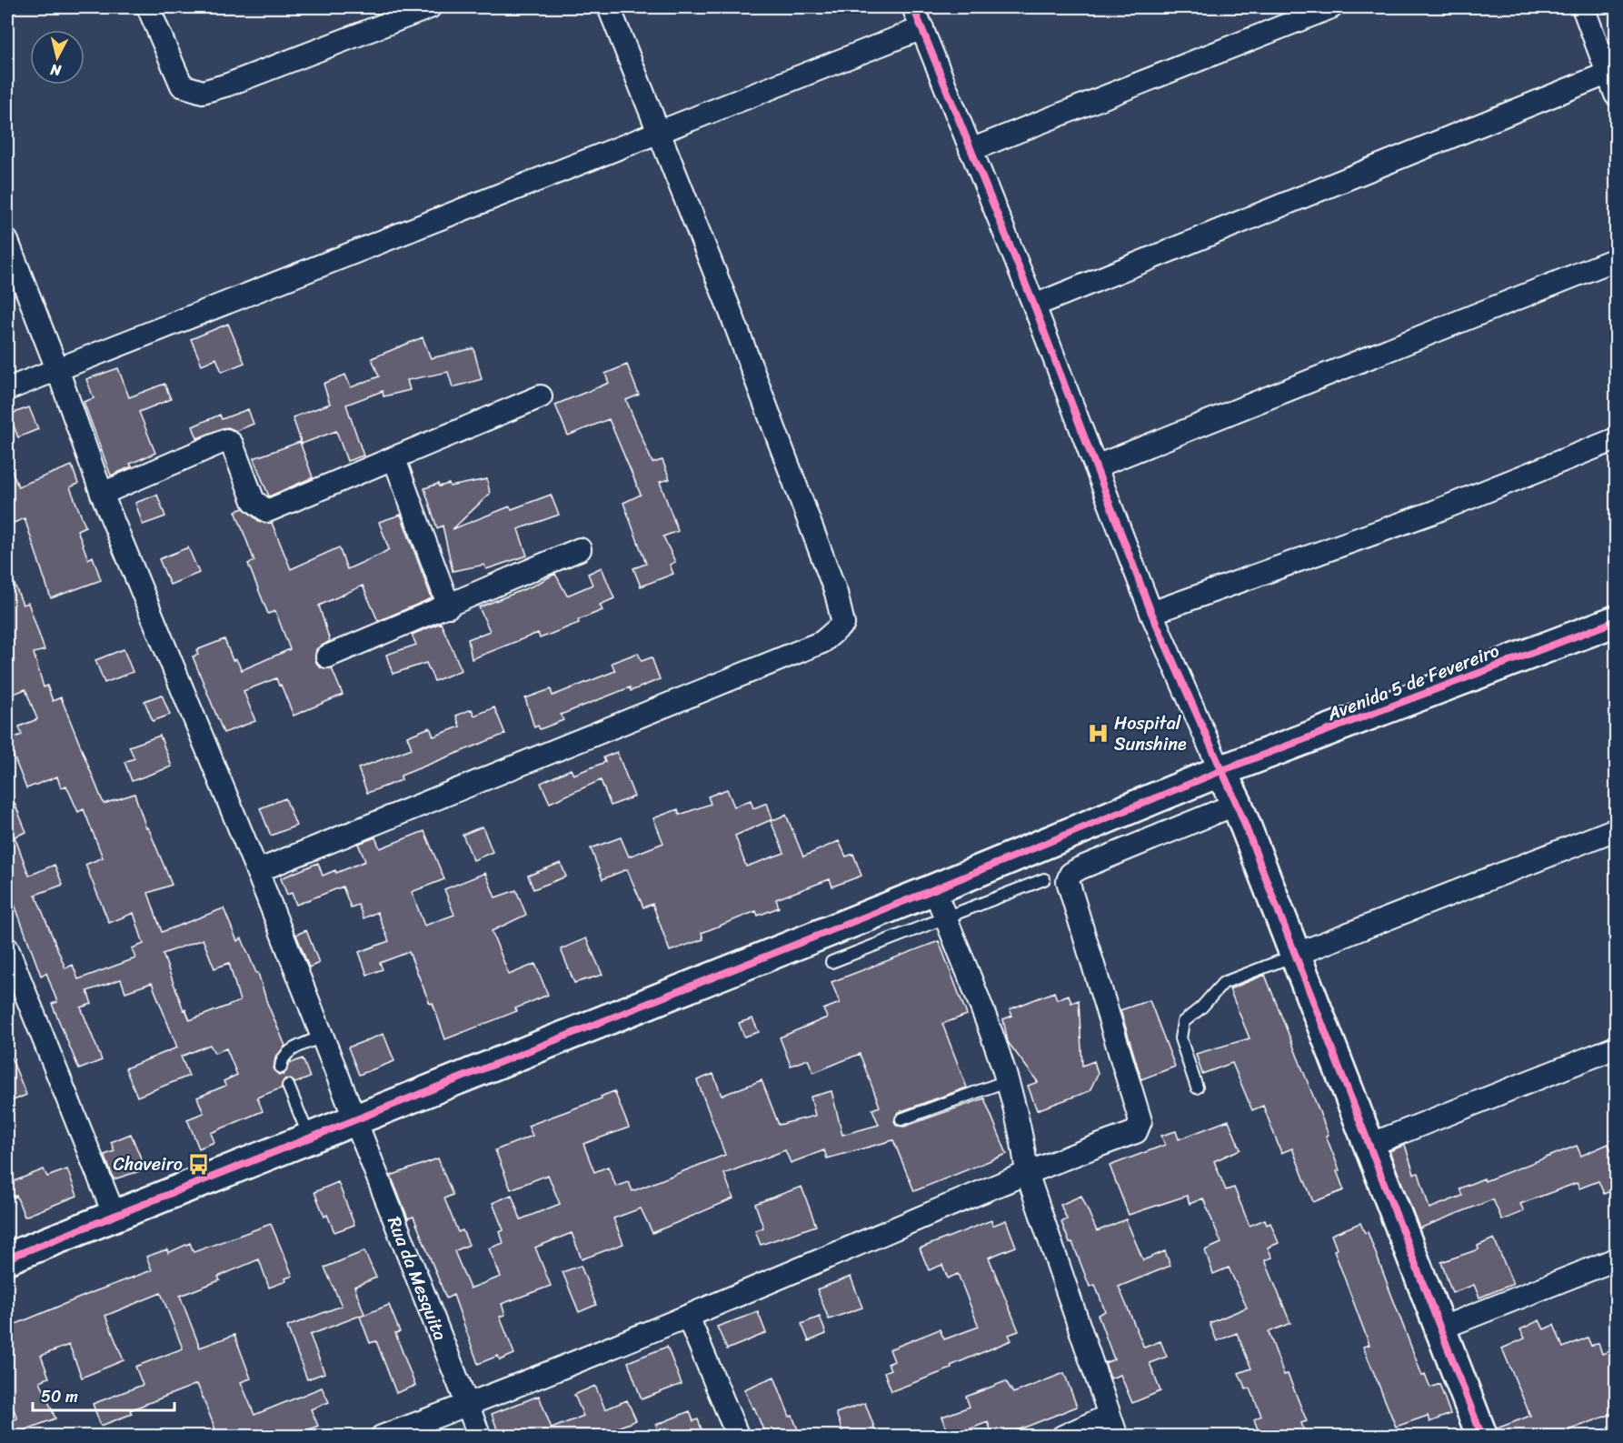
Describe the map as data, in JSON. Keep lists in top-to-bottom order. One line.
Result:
{"streets":{"street":["Avenida 5 de Fevereiro","Rua da Mesquita"]},"crossings":[["Avenida 5 de Fevereiro","Rua da Mesquita"]],"places":{"hospital":["Hospital Sunshine"],"bus stop":["Chaveiro"]},"scale_bar":"50 m","north":"bottom"}
